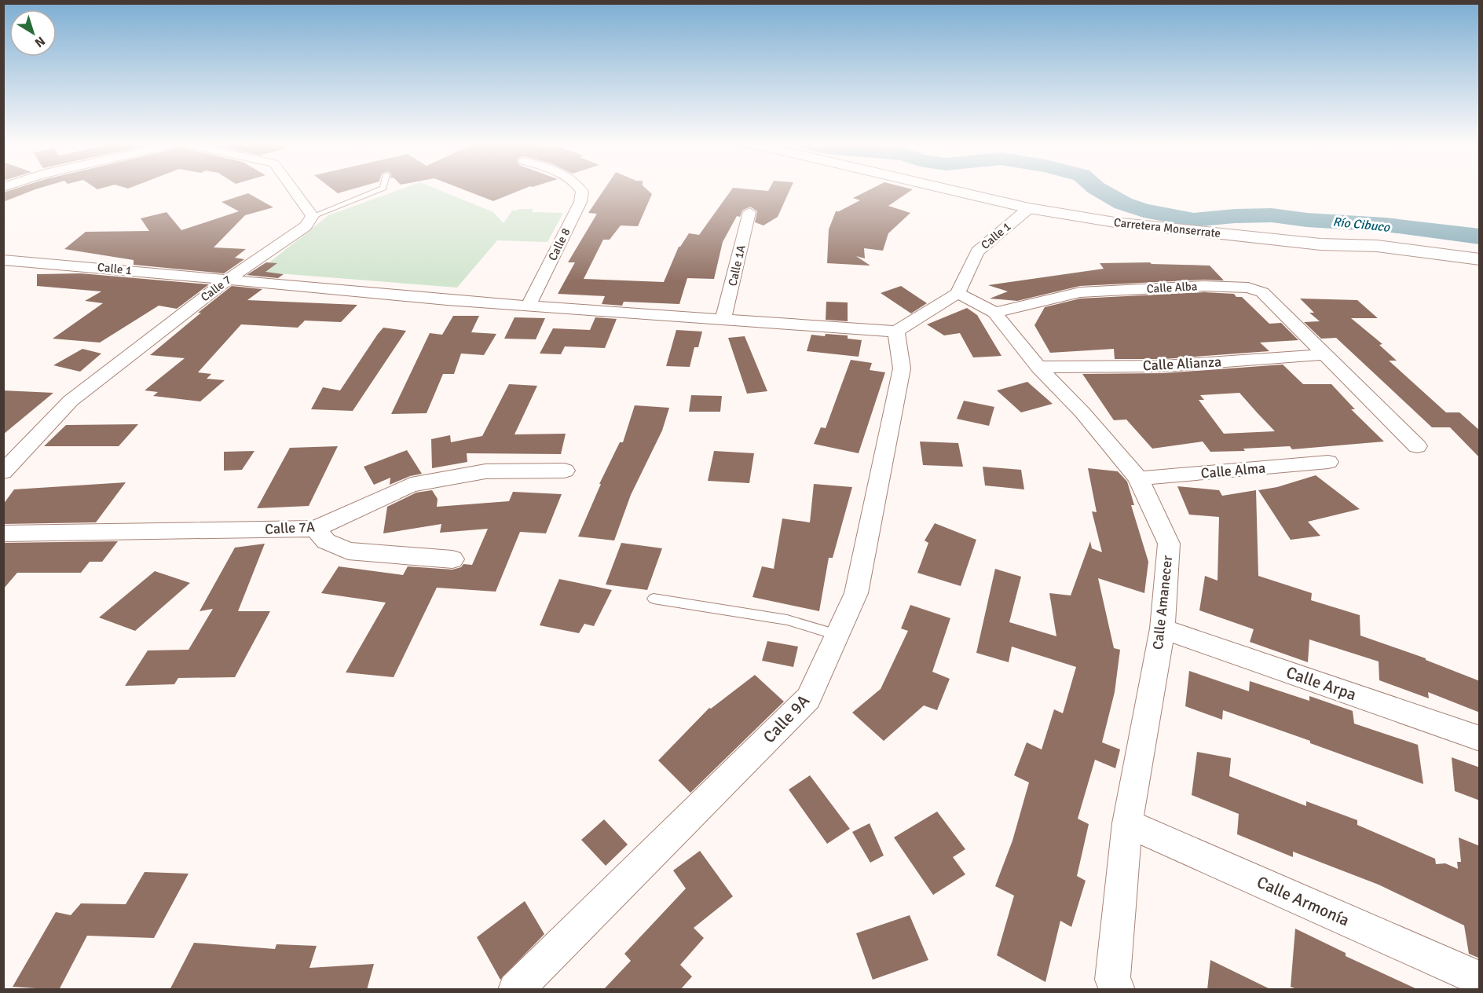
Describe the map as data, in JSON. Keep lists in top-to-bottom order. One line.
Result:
{"streets":{"street":["Carretera Monserrate","Calle 1","Calle 8","Calle 1A","Calle Alba","Calle 7","Calle Alianza","Calle Alma","Calle 7A","Calle Amanecer","Calle Arpa","Calle 9A","Calle Armonía"]},"crossings":[["Carretera Monserrate","Calle 1"],["Calle 1","Calle 8"],["Calle 1","Calle 1A"],["Calle 1","Calle 7"],["Calle 1","Calle Amanecer"],["Calle 1","Calle 9A"],["Calle Alba","Calle Alianza"],["Calle Alba","Calle Amanecer"],["Calle Alianza","Calle Amanecer"],["Calle Alma","Calle Amanecer"],["Calle Amanecer","Calle Arpa"],["Calle Amanecer","Calle Armonía"]],"water":["Río Cibuco"],"north":"bottom right"}
